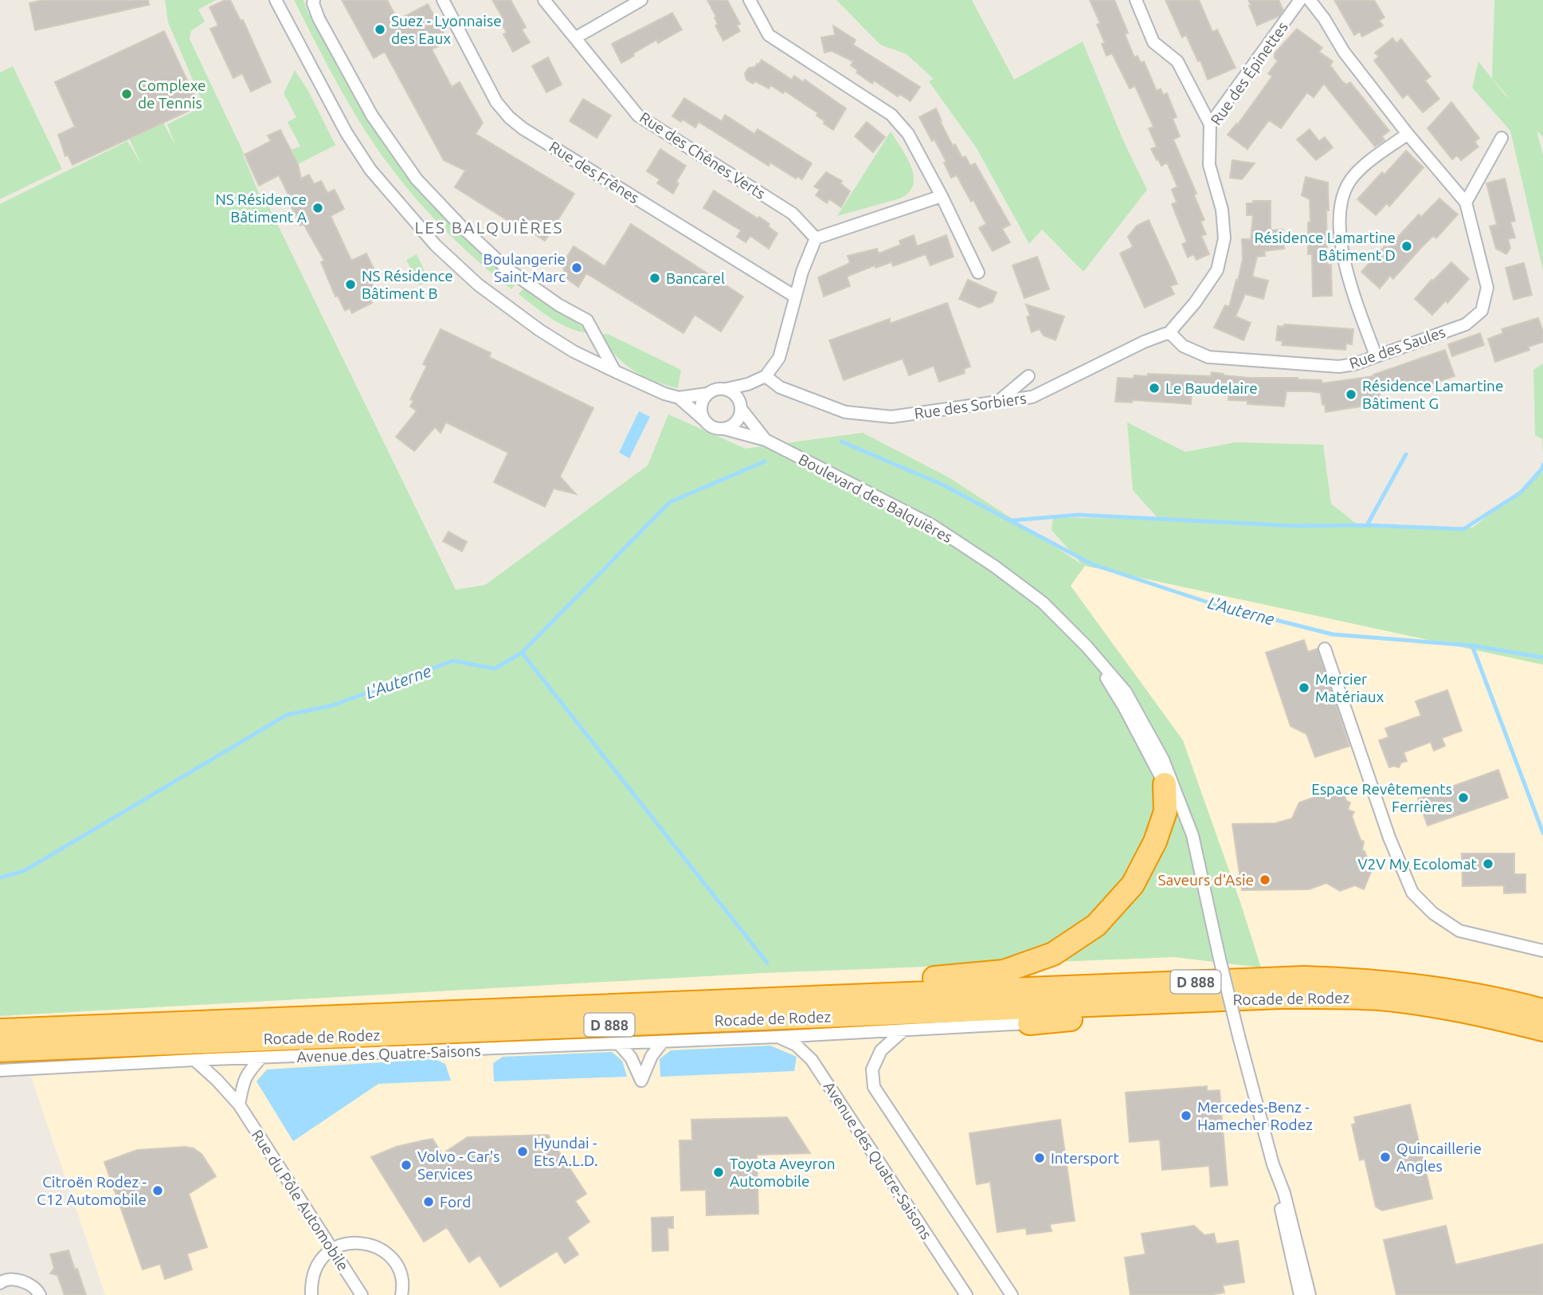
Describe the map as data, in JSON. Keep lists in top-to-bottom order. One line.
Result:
{"streets":{"highway":["D 888","Rocade de Rodez"],"street":["Rue des Épinettes","Rue des Chênes Verts","Rue des Frênes","Rue des Saules","Rue des Sorbiers","Boulevard des Balquières","Avenue des Quatre-Saisons","Rue du Pôle Automobile"]},"crossings":[["Rue des Épinettes","Rue des Saules"],["Rue des Épinettes","Rue des Sorbiers"],["Rue des Saules","Rue des Sorbiers"],["Avenue des Quatre-Saisons","Rue du Pôle Automobile"]],"districts":["LES BALQUIÈRES"],"water":["L'Auterne"],"places":["Suez - Lyonnaise des Eaux","Complexe de Tennis","NS Résidence Bâtiment A","Résidence Lamartine Bâtiment D","Boulangerie Saint-Marc","Bancarel","NS Résidence Bâtiment B","Le Baudelaire","Résidence Lamartine Bâtiment G","Mercier Matériaux","Espace Revêtements Ferrières","V2V My Ecolomat","Saveurs d'Asie","Mercedes-Benz - Hamecher Rodez","Hyundai - Ets A.L.D.","Quincaillerie Angles","Intersport","Volvo - Car's Services","Toyota Aveyron Automobile","Citroën Rodez - C12 Automobile","Ford"]}
